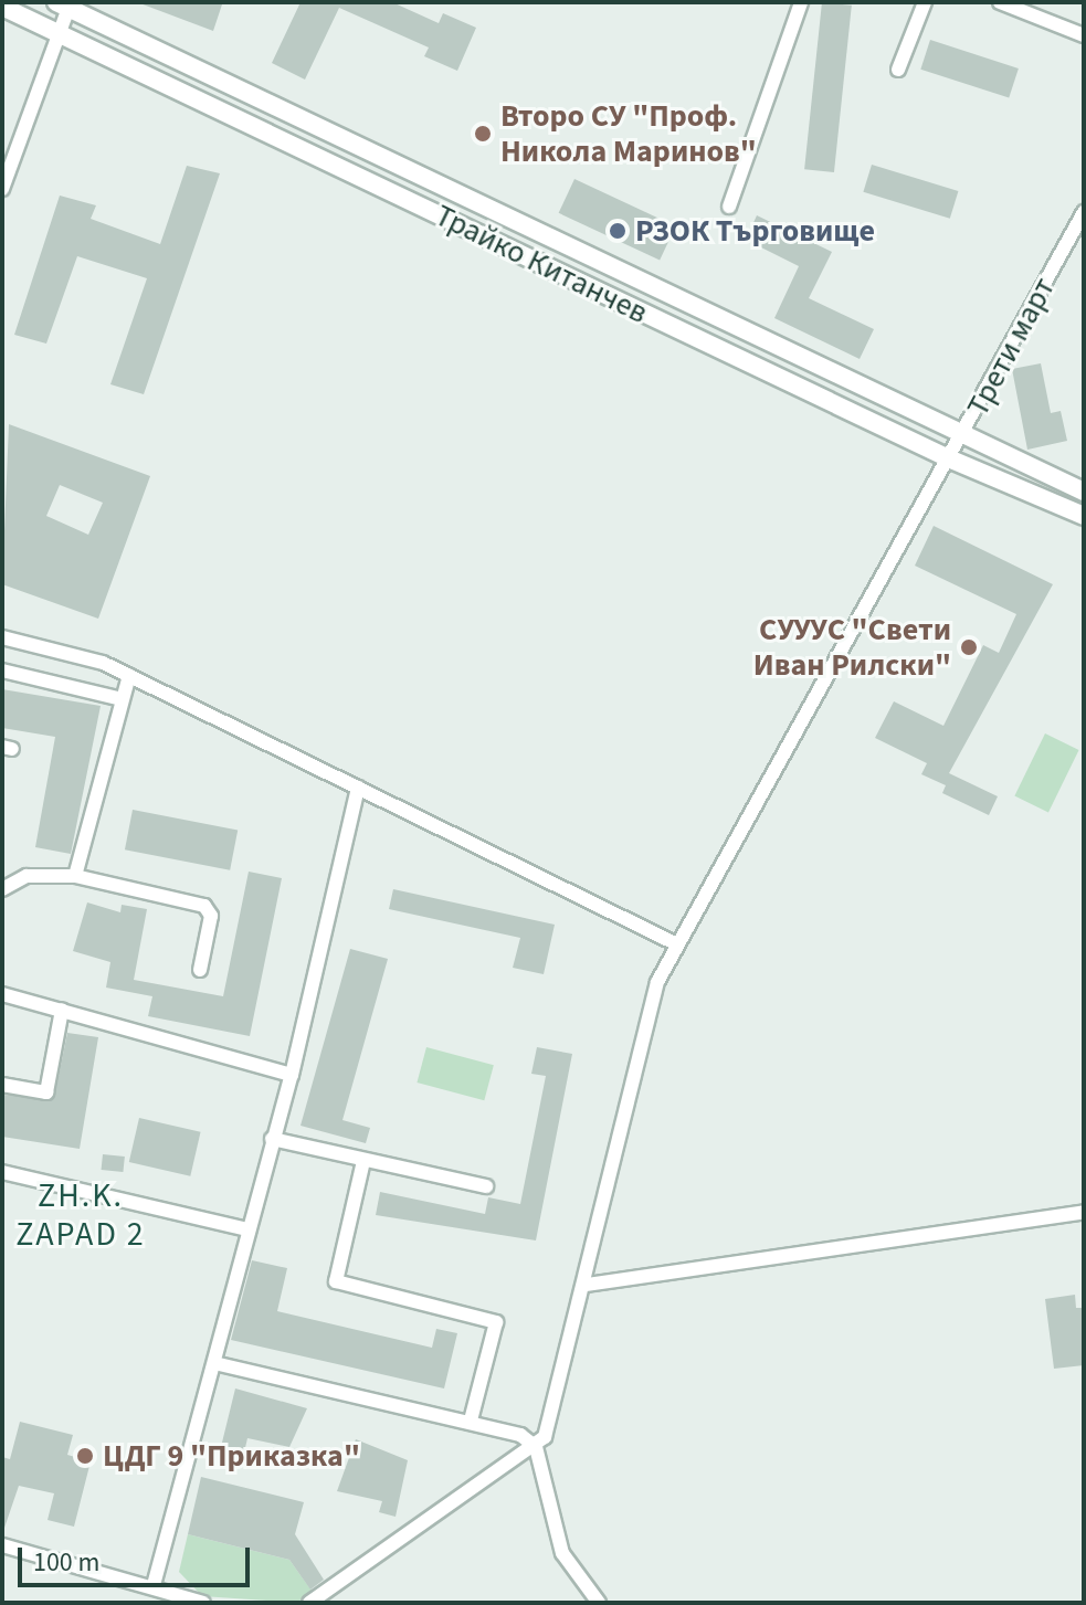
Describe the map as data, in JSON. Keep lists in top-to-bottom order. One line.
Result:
{"streets":{"street":["Трайко Китанчев","Трети март"]},"crossings":[["Трайко Китанчев","Трети март"]],"districts":["ZH.K. ZAPAD 2"],"places":["Второ СУ \"Проф. Никола Маринов\"","РЗОК Търговище","СУУУС \"Свети Иван Рилски\"","ЦДГ 9 \"Приказка\""],"scale_bar":"100 m"}
